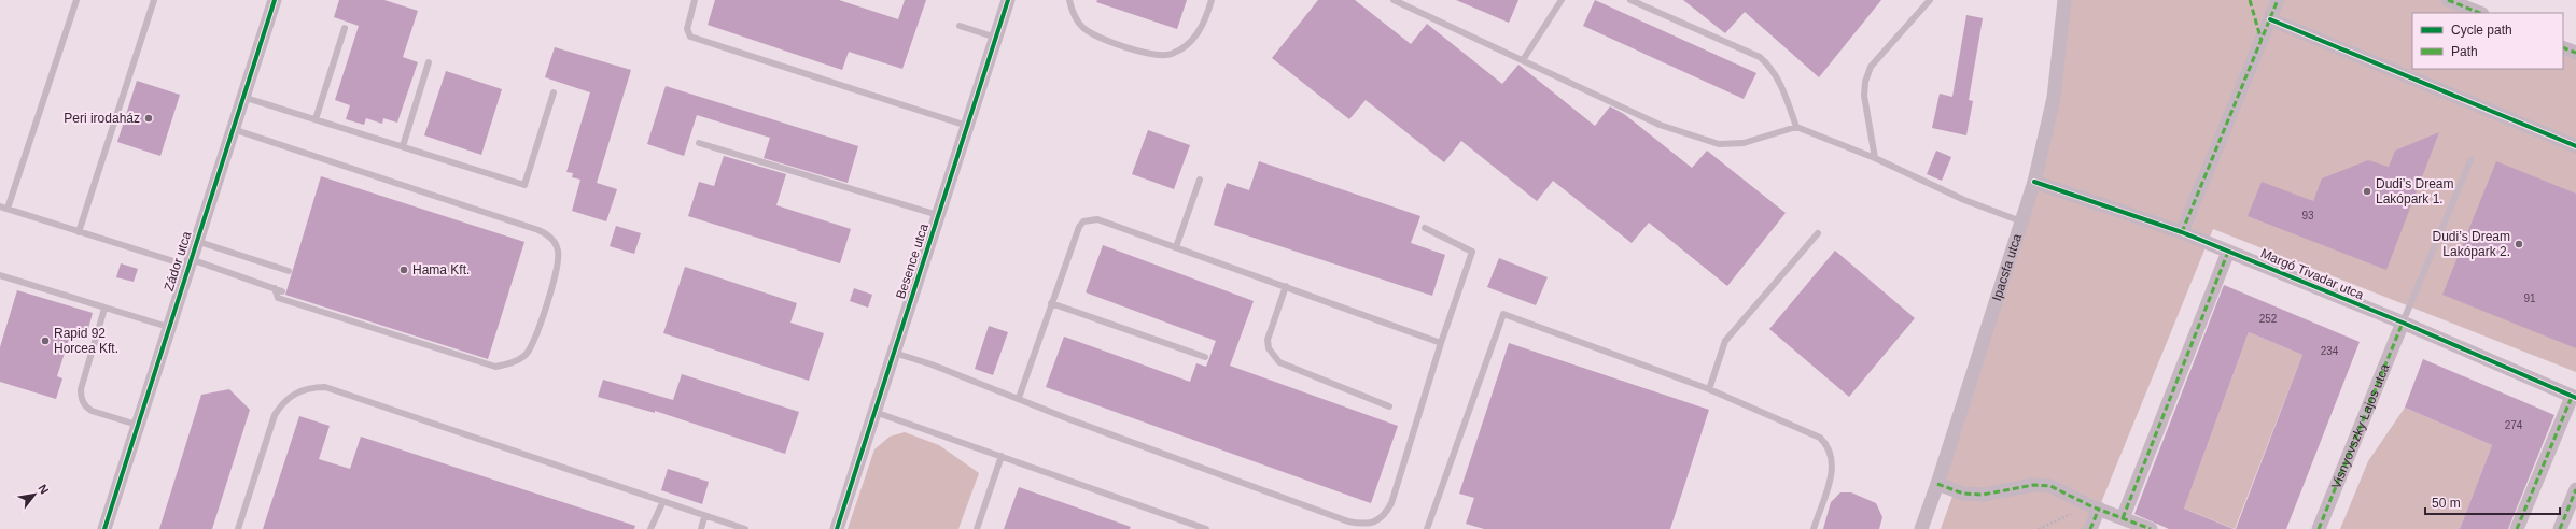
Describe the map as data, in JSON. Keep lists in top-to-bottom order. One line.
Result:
{"streets":{"street":["Zádor utca","Besence utca","Ipacsfa utca","Margó Tivadar utca","Visnyovszky Lajos utca"]},"crossings":[["Ipacsfa utca","Margó Tivadar utca"],["Margó Tivadar utca","Visnyovszky Lajos utca"]],"places":["Peri irodaház","Dudi’s Dream Lakópark 1.","Dudi’s Dream Lakópark 2.","Hama Kft.","Rapid 92 Horcea Kft."],"house_numbers":["93","91","252","234","274"],"legend":["Cycle path","Path"],"scale_bar":"50 m","north":"top right"}
